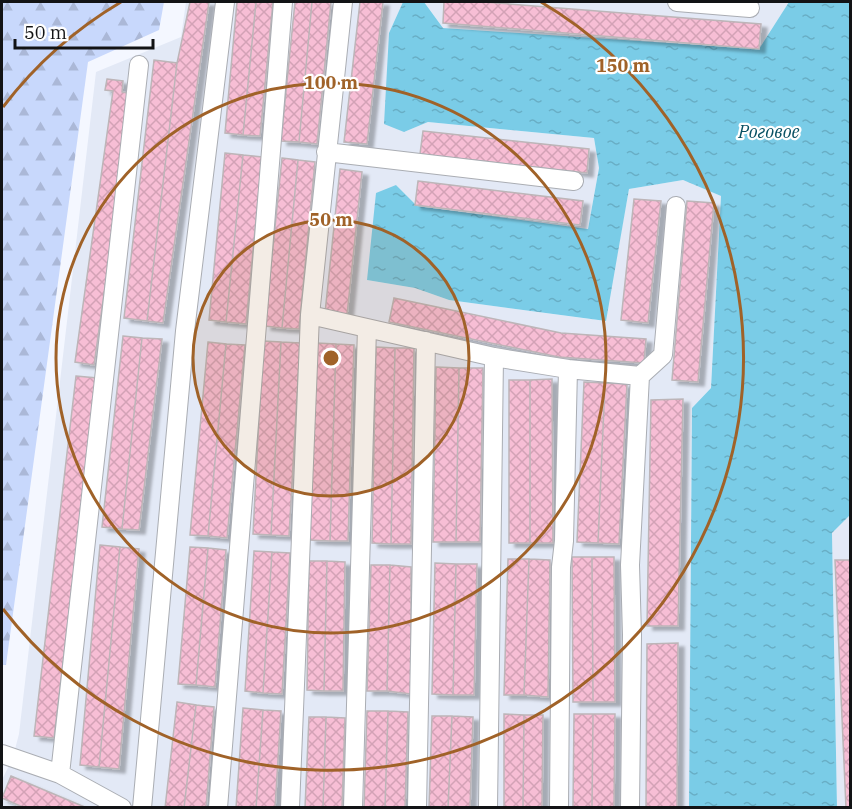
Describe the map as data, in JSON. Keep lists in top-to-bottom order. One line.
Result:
{"water":["Роговое"],"scale_bar":"50 m","rings":["150 m","100 m","50 m"]}
